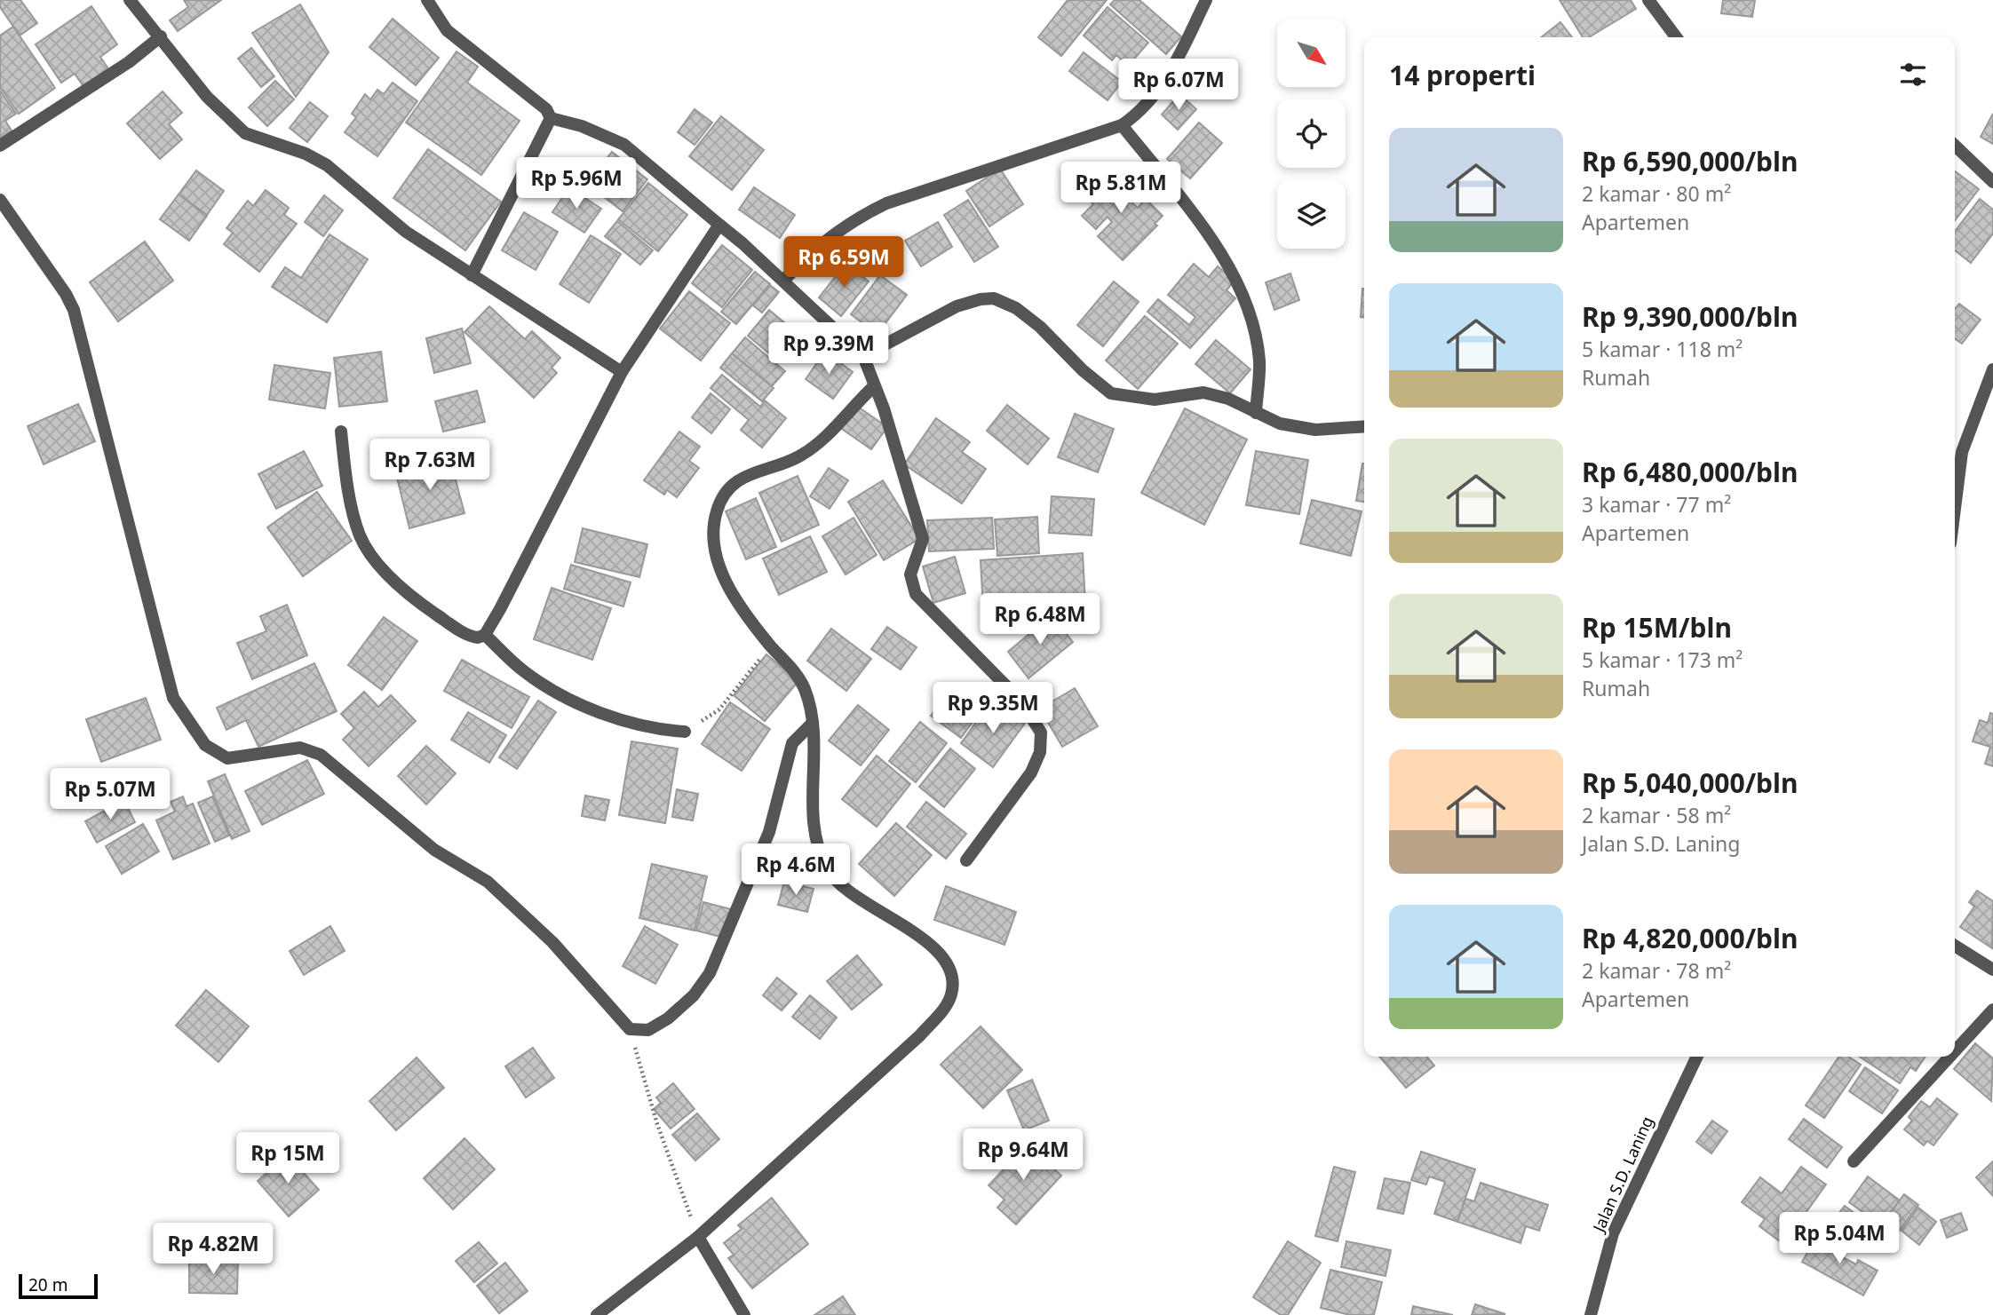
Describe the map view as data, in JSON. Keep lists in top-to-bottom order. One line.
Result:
{"streets":{"street":["Jalan S.D. Laning"]},"scale_bar":"20 m","north":"bottom right","page":{"heading":"14 properti","price":["Rp 6.07M","Rp 5.96M","Rp 5.81M","Rp 6.59M","Rp 9.39M","Rp 7.63M","Rp 6.48M","Rp 9.35M","Rp 5.07M","Rp 4.6M","Rp 9.64M","Rp 15M","Rp 5.04M","Rp 4.82M"],"list":[{"name":"Rp 6,590,000/bln","note":"2 kamar · 80 m² · Apartemen"},{"name":"Rp 9,390,000/bln","note":"5 kamar · 118 m² · Rumah"},{"name":"Rp 6,480,000/bln","note":"3 kamar · 77 m² · Apartemen"},{"name":"Rp 15M/bln","note":"5 kamar · 173 m² · Rumah"},{"name":"Rp 5,040,000/bln","note":"2 kamar · 58 m² · Jalan S.D. Laning"},{"name":"Rp 4,820,000/bln","note":"2 kamar · 78 m² · Apartemen"}],"scale":"20 m"}}
